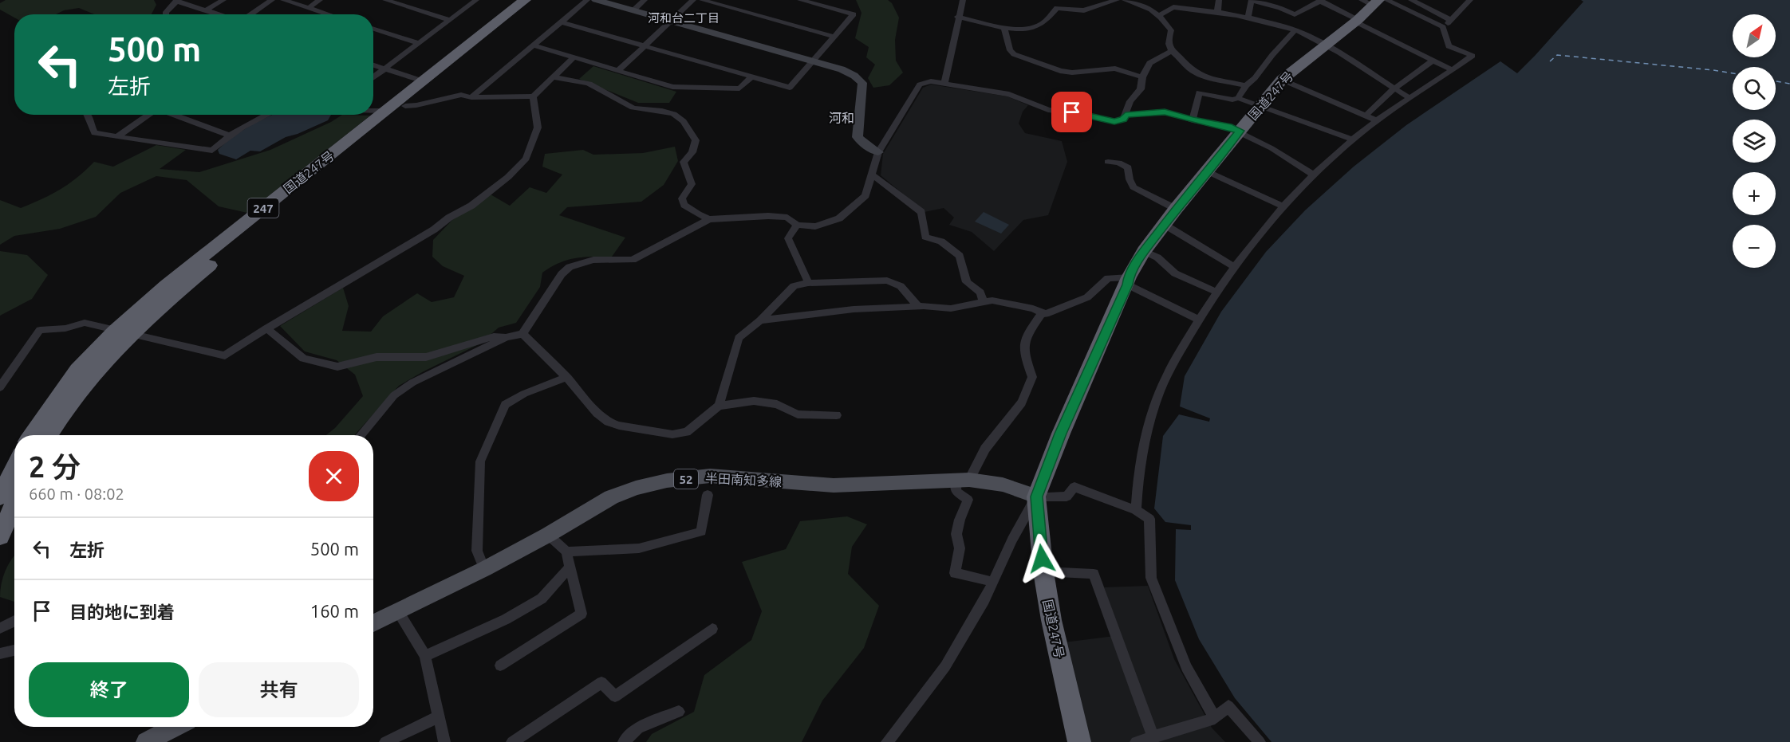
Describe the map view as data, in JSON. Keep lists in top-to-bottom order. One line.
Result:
{"streets":{"highway":["国道247号","247"],"main road":["52","半田南知多線"]},"crossings":[["国道247号","半田南知多線"]],"districts":["河和台二丁目","河和"],"north":"top right","page":{"map_buttons":["+","−"],"turn":["500 m","左折"],"heading":["2 分","660 m · 08:02"],"list":[{"name":"左折","value":"500 m"},{"name":"目的地に到着","value":"160 m"}],"buttons":["終了","共有"]}}
